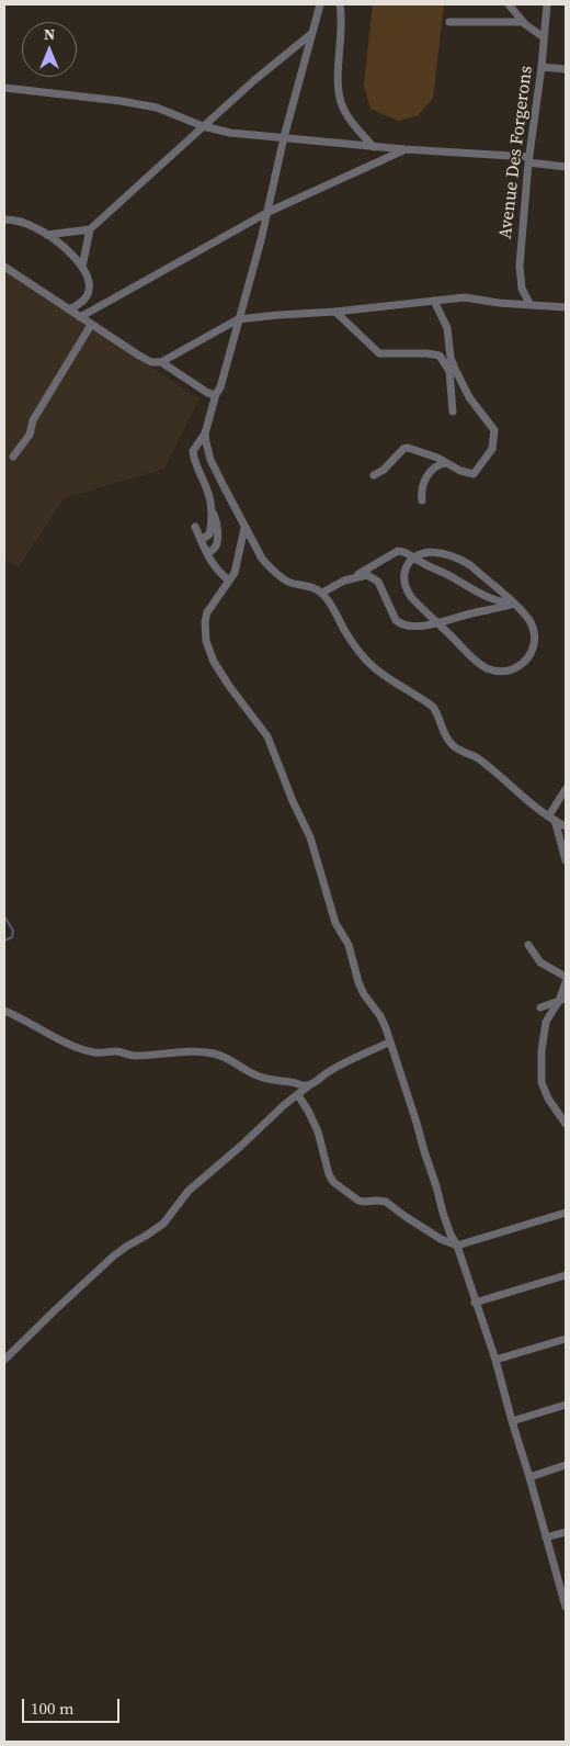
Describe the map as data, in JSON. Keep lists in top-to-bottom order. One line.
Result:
{"streets":{"street":["Avenue Des Forgerons"]},"scale_bar":"100 m","north":"top"}
